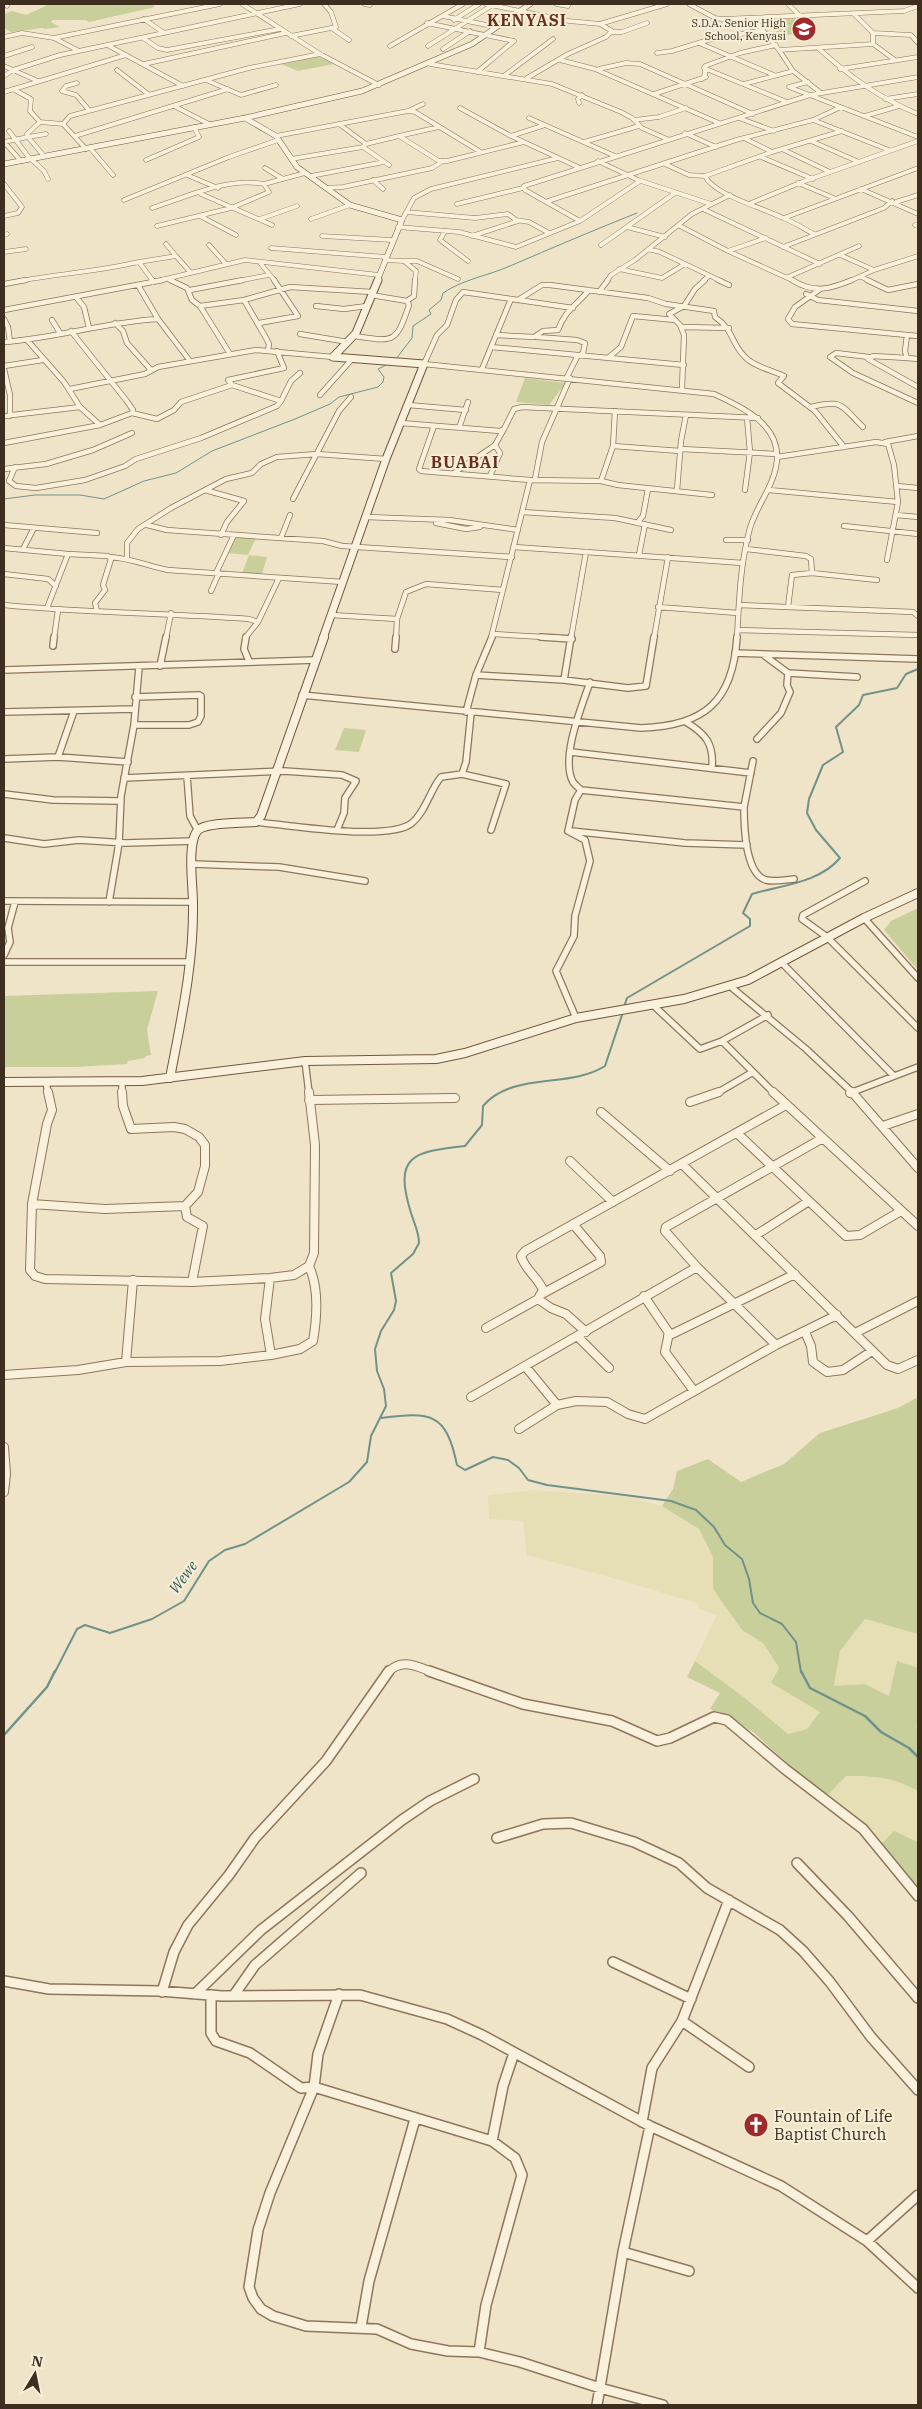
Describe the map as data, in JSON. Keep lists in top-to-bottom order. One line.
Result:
{"districts":["KENYASI","BUABAI"],"water":["Wewe"],"places":{"school or university":["S.D.A. Senior High School, Kenyasi"],"church":["Fountain of Life Baptist Church"]},"north":"top"}
